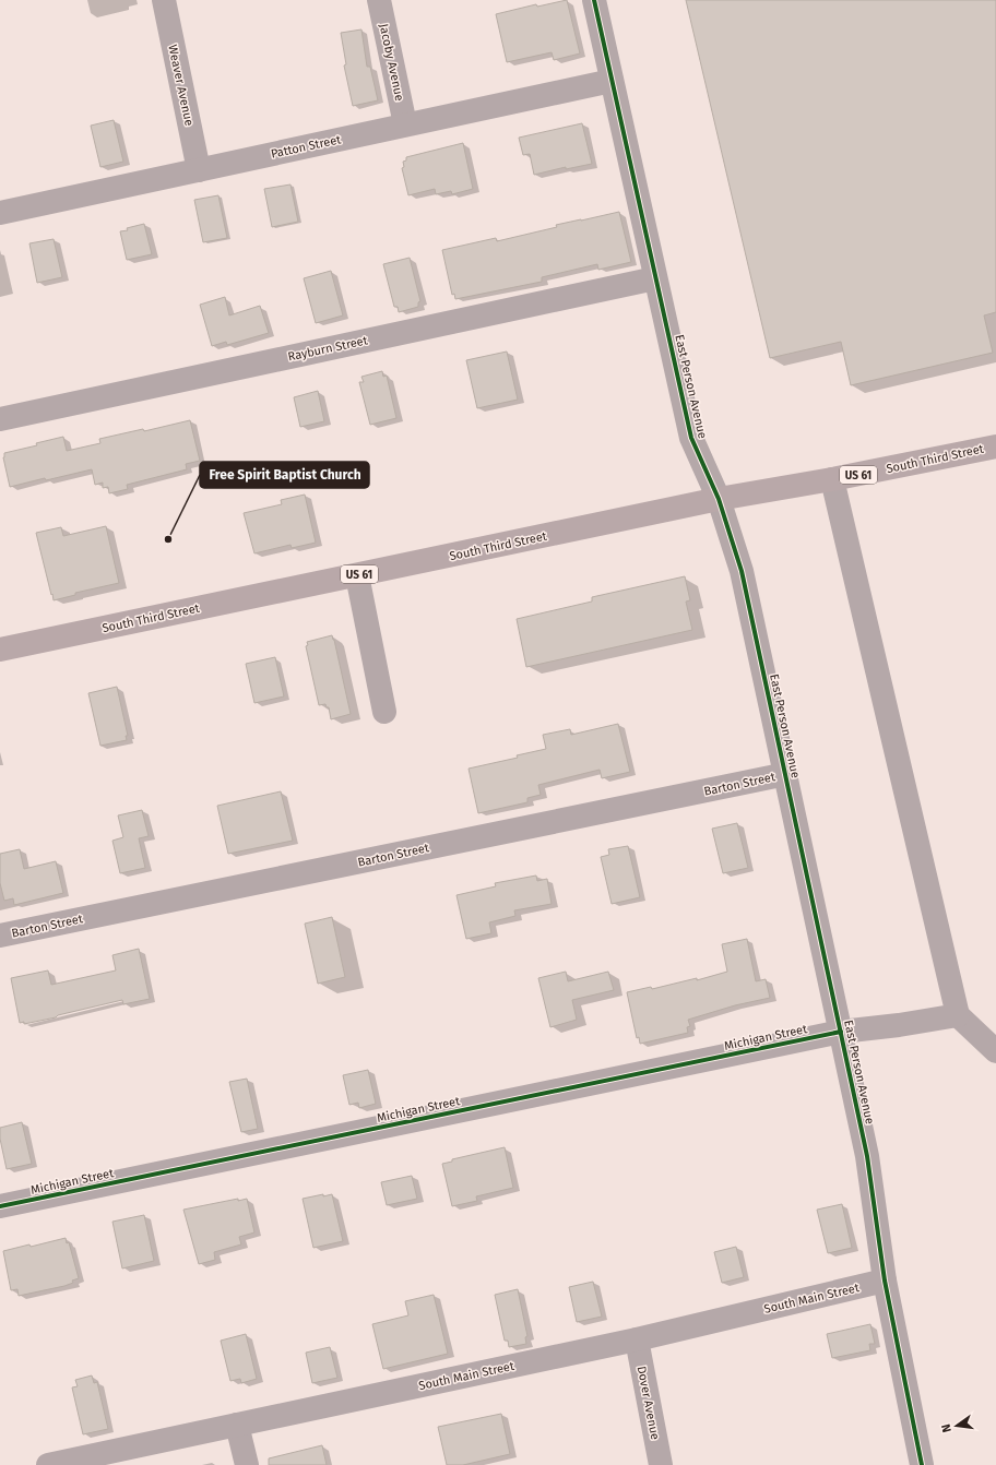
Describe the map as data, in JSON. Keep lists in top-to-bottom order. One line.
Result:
{"streets":{"main road":["South Third Street","US 61"],"street":["Jacoby Avenue","Weaver Avenue","Patton Street","Rayburn Street","East Person Avenue","Barton Street","Michigan Street","South Main Street","Dover Avenue"]},"crossings":[["Jacoby Avenue","Patton Street"],["Weaver Avenue","Patton Street"],["Patton Street","East Person Avenue"],["Rayburn Street","East Person Avenue"],["East Person Avenue","South Third Street"],["East Person Avenue","Barton Street"],["East Person Avenue","Michigan Street"],["East Person Avenue","South Main Street"],["South Main Street","Dover Avenue"]],"places":["Free Spirit Baptist Church"],"north":"left"}
